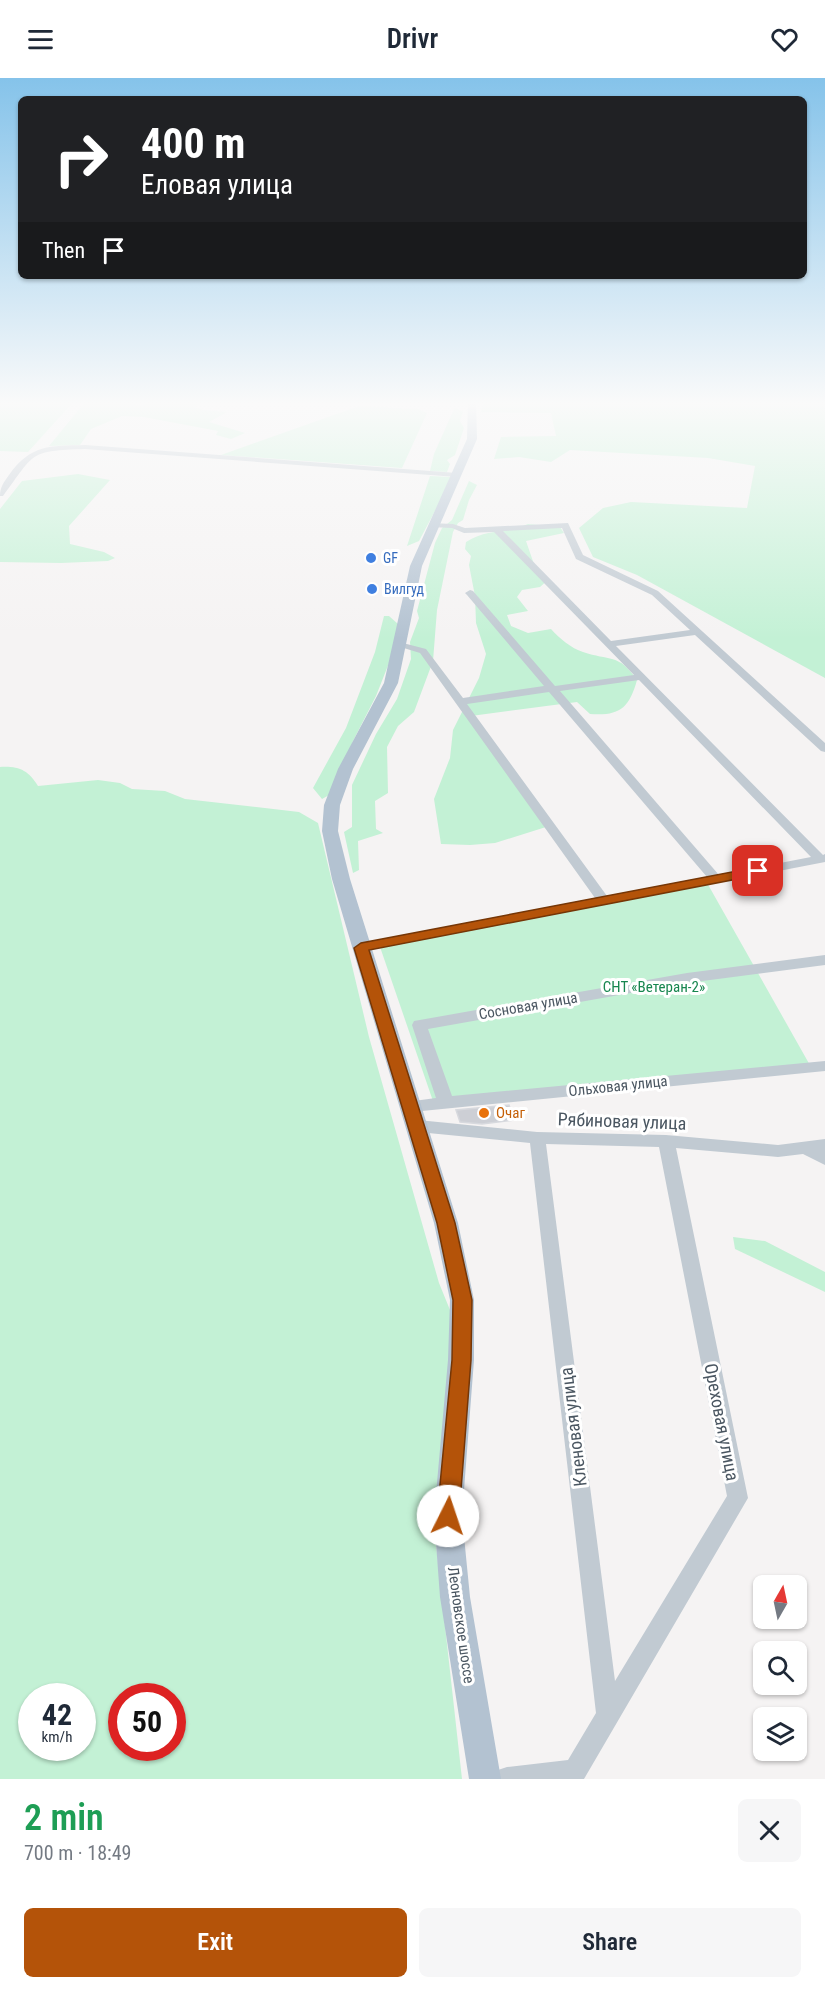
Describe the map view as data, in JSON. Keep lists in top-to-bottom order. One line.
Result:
{"streets":{"main road":["Леоновское шоссе"],"street":["Сосновая улица","Ольховая улица","Рябиновая улица","Ореховая улица","Кленовая улица"]},"crossings":[["Сосновая улица","Ольховая улица"],["Ольховая улица","Леоновское шоссе"],["Рябиновая улица","Ореховая улица"],["Рябиновая улица","Кленовая улица"],["Рябиновая улица","Леоновское шоссе"],["Ореховая улица","Кленовая улица"]],"parks":["СНТ «Ветеран-2»"],"places":["GF","Вилгуд","Очаг"],"north":"top","page":{"header":"Drivr","turn":["400 m","Еловая улица"],"then":"Then","speed":"42 km/h","limit":"50","heading":["2 min","700 m · 18:49"],"buttons":["Exit","Share"]}}
